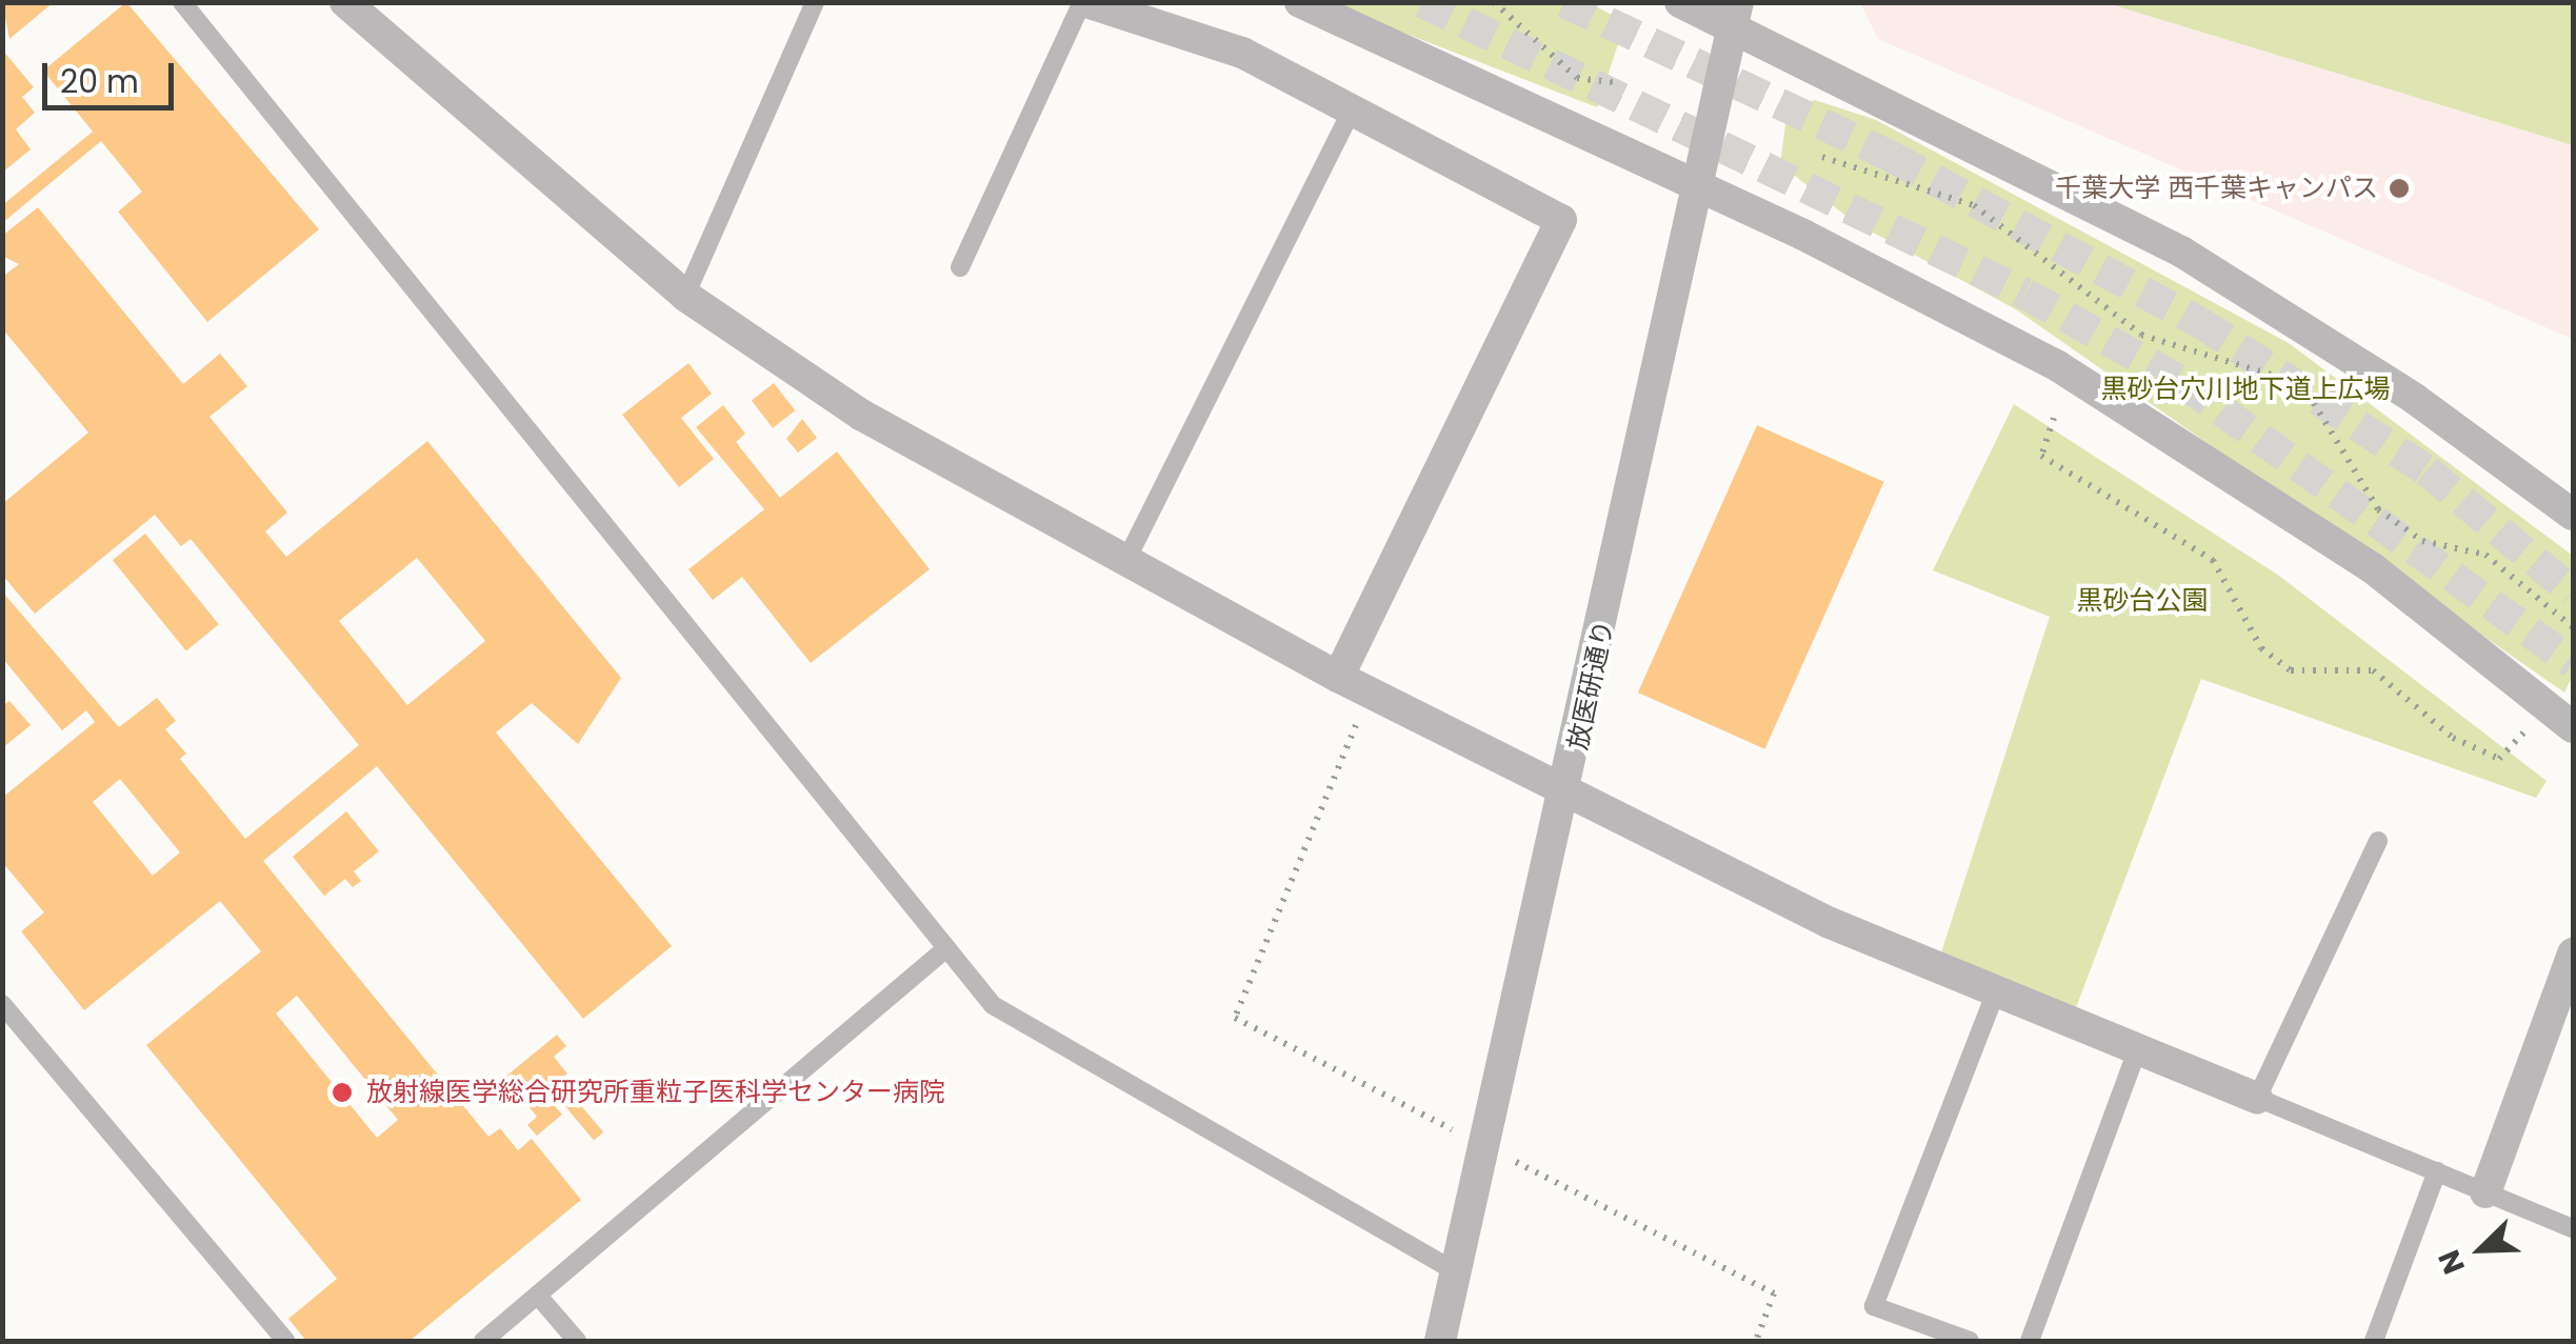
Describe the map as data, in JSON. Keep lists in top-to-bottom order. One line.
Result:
{"streets":{"street":["放医研通り"]},"parks":["黒砂台穴川地下道上広場","黒砂台公園"],"places":["千葉大学 西千葉キャンパス","放射線医学総合研究所重粒子医科学センター病院"],"scale_bar":"20 m","north":"bottom left"}
